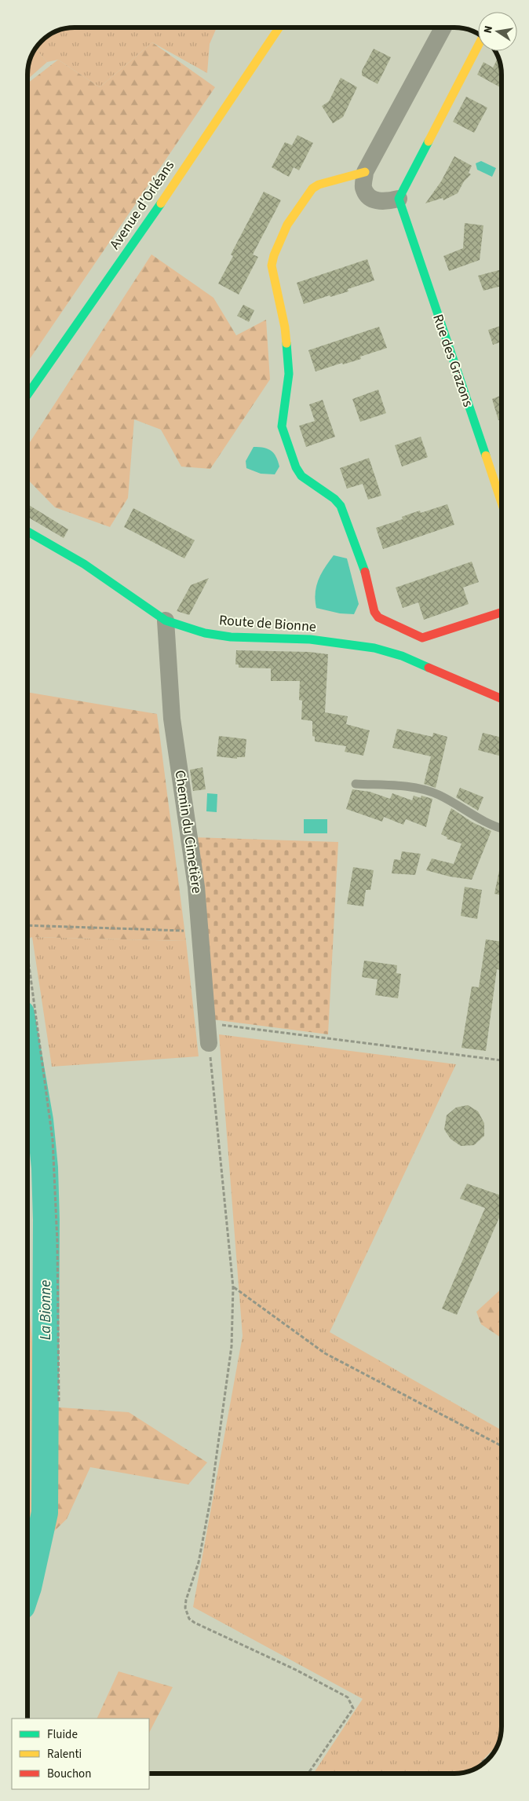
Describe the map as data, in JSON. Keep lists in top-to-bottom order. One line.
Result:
{"streets":{"street":["Avenue d'Orléans","Rue des Grazons","Route de Bionne","Chemin du Cimetière"]},"crossings":[["Route de Bionne","Chemin du Cimetière"]],"water":["La Bionne"],"legend":["Fluide","Ralenti","Bouchon"],"north":"left"}
